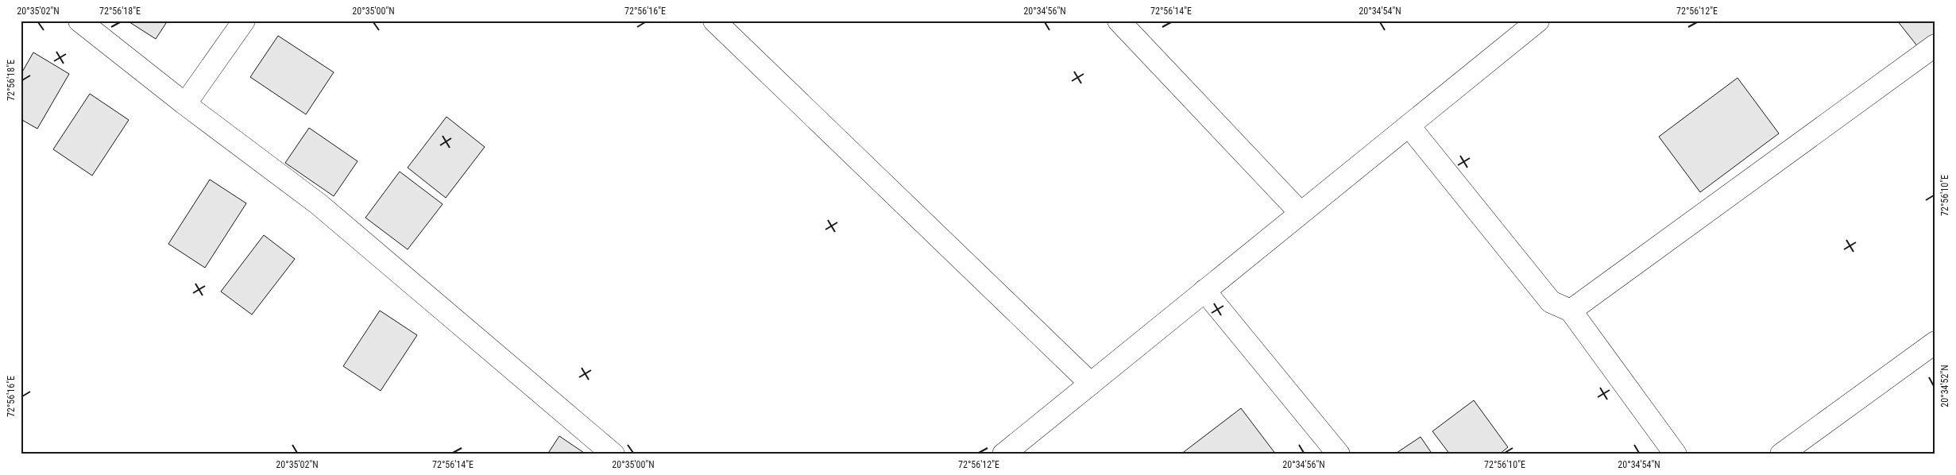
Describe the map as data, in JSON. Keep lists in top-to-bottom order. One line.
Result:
{"coordinates":["20°35'02\"N","72°56'18\"E","20°35'00\"N","72°56'16\"E","20°34'56\"N","72°56'14\"E","20°34'54\"N","72°56'12\"E","72°56'10\"E","20°34'52\"N"]}
